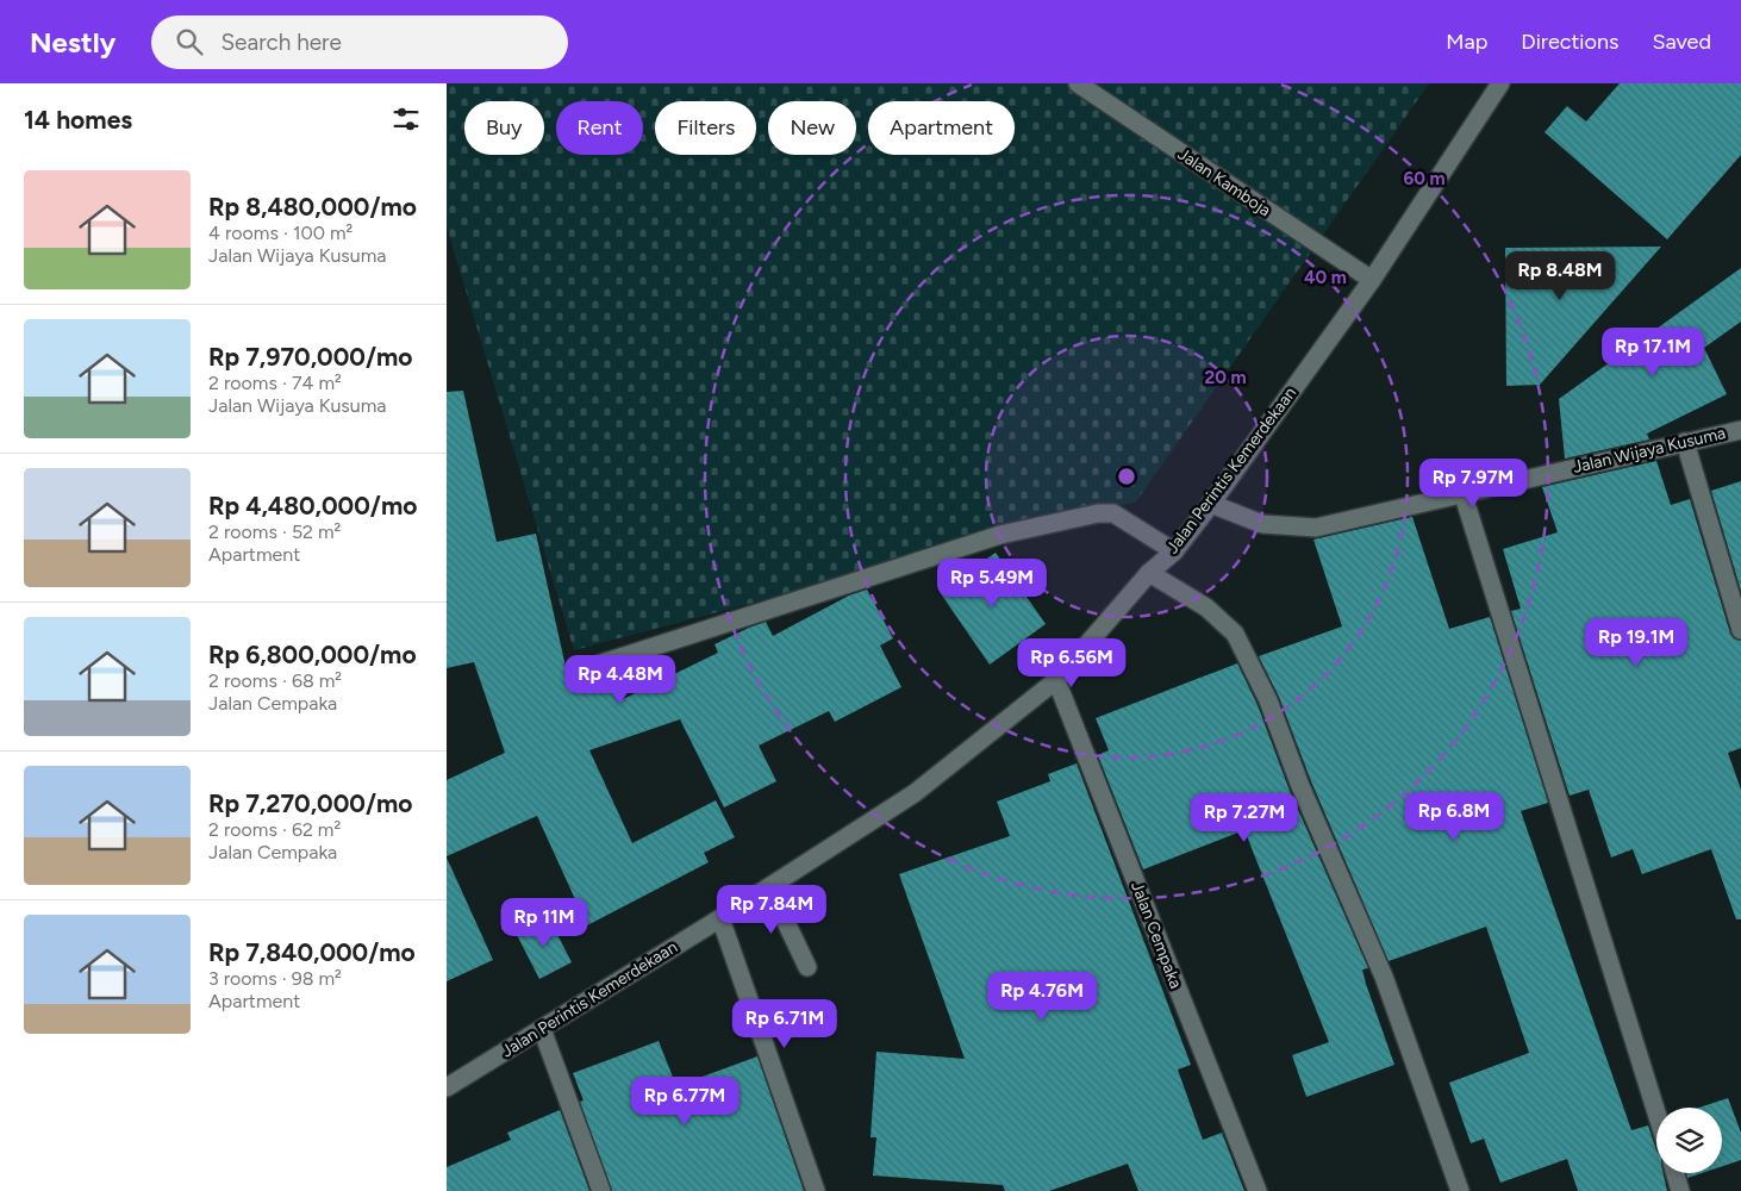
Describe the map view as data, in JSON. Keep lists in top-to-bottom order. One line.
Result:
{"streets":{"street":["Jalan Kamboja","Jalan Wijaya Kusuma","Jalan Perintis Kemerdekaan","Jalan Cempaka"]},"crossings":[["Jalan Kamboja","Jalan Perintis Kemerdekaan"],["Jalan Wijaya Kusuma","Jalan Perintis Kemerdekaan"],["Jalan Perintis Kemerdekaan","Jalan Cempaka"]],"page":{"header":"Nestly","search":"Search here","nav":["Map","Directions","Saved"],"heading":"14 homes","chip":["Buy","Rent","Filters","New","Apartment"],"list":[{"name":"Rp 8,480,000/mo","note":"4 rooms · 100 m² · Jalan Wijaya Kusuma"},{"name":"Rp 7,970,000/mo","note":"2 rooms · 74 m² · Jalan Wijaya Kusuma"},{"name":"Rp 4,480,000/mo","note":"2 rooms · 52 m² · Apartment"},{"name":"Rp 6,800,000/mo","note":"2 rooms · 68 m² · Jalan Cempaka"},{"name":"Rp 7,270,000/mo","note":"2 rooms · 62 m² · Jalan Cempaka"},{"name":"Rp 7,840,000/mo","note":"3 rooms · 98 m² · Apartment"}],"price":["Rp 8.48M","Rp 17.1M","Rp 7.97M","Rp 5.49M","Rp 19.1M","Rp 6.56M","Rp 4.48M","Rp 6.8M","Rp 7.27M","Rp 7.84M","Rp 11M","Rp 4.76M","Rp 6.71M","Rp 6.77M"]},"rings":["60 m","40 m","20 m"]}
